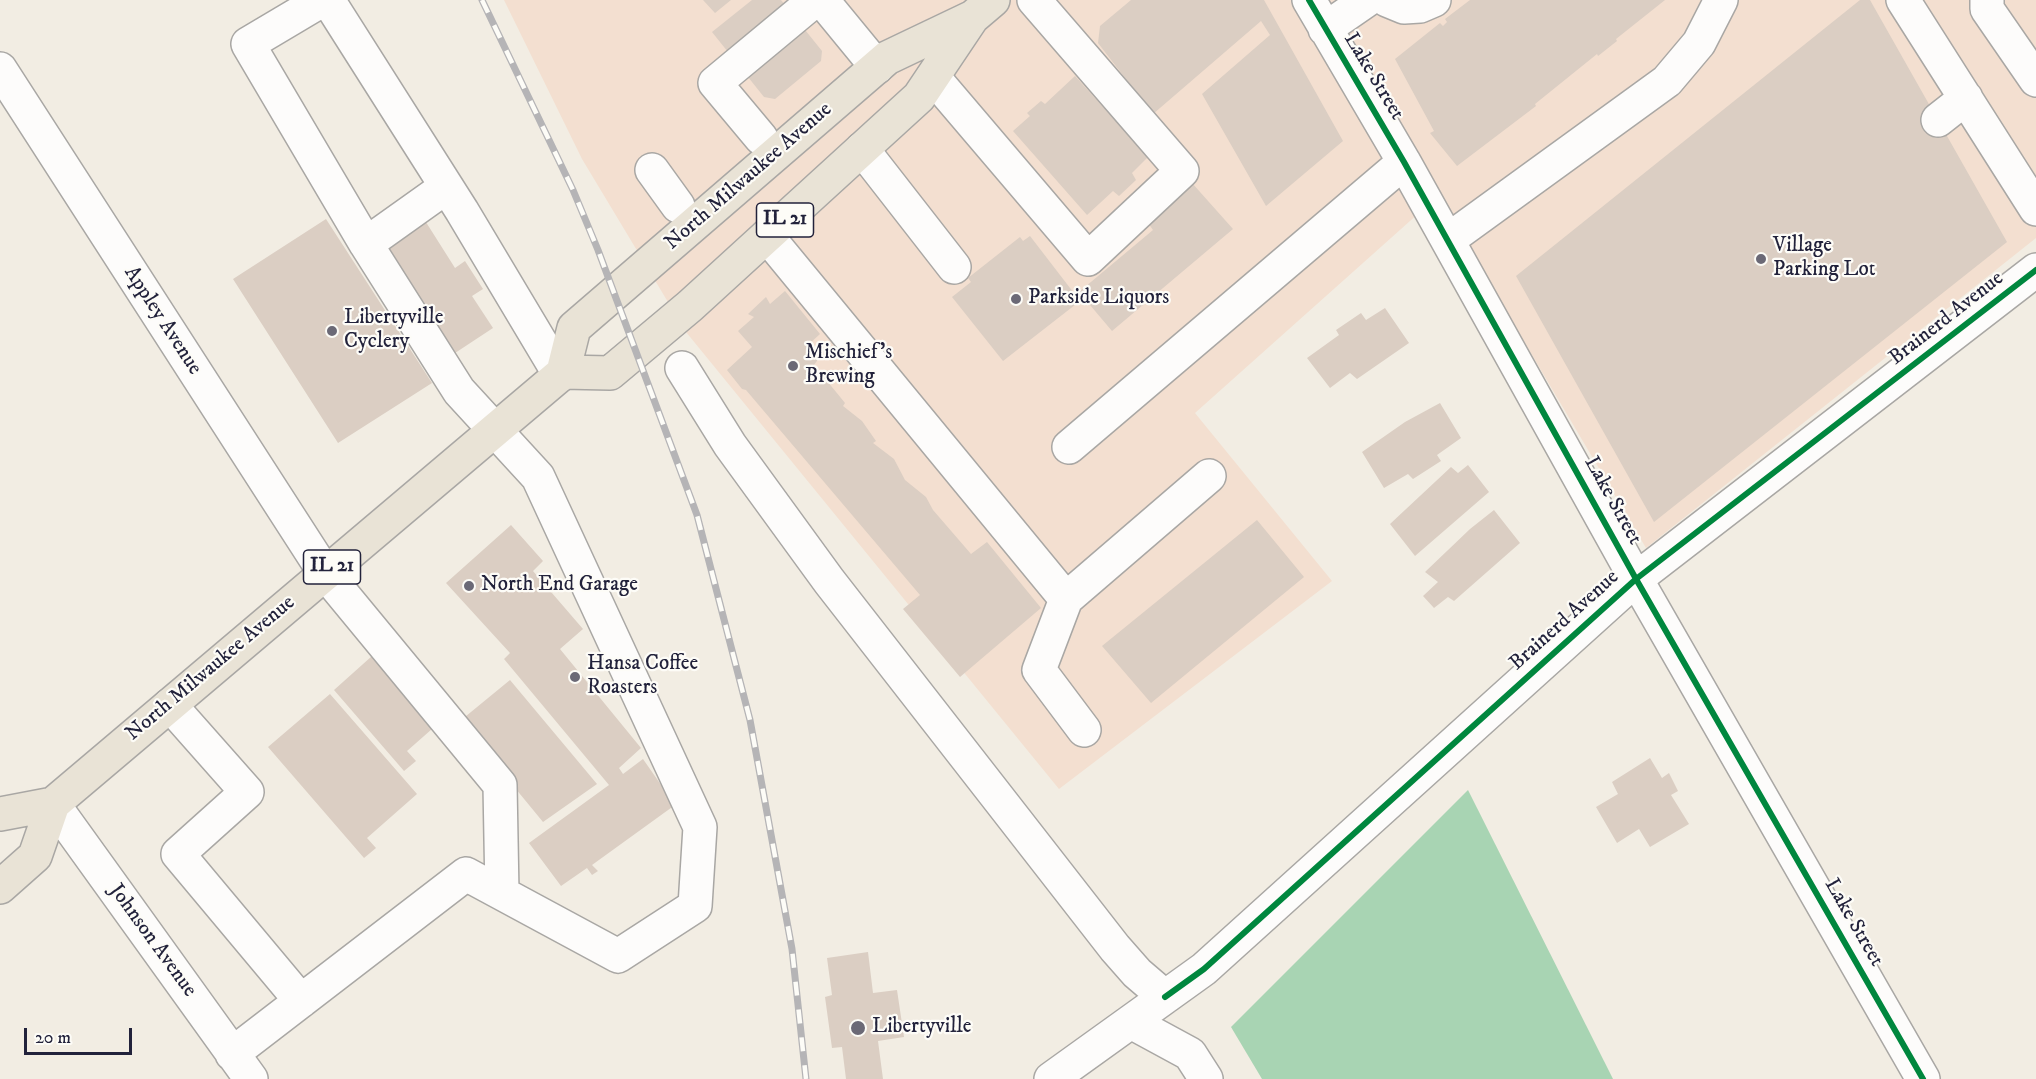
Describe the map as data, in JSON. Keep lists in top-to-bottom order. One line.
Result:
{"streets":{"main road":["North Milwaukee Avenue","IL 21"],"street":["Lake Street","Brainerd Avenue","Appley Avenue","Johnson Avenue"]},"crossings":[["Lake Street","Brainerd Avenue"],["North Milwaukee Avenue","Appley Avenue"],["North Milwaukee Avenue","Johnson Avenue"]],"places":["Village Parking Lot","Parkside Liquors","Libertyville Cyclery","Mischief's Brewing","North End Garage","Hansa Coffee Roasters","Libertyville"],"scale_bar":"20 m"}
